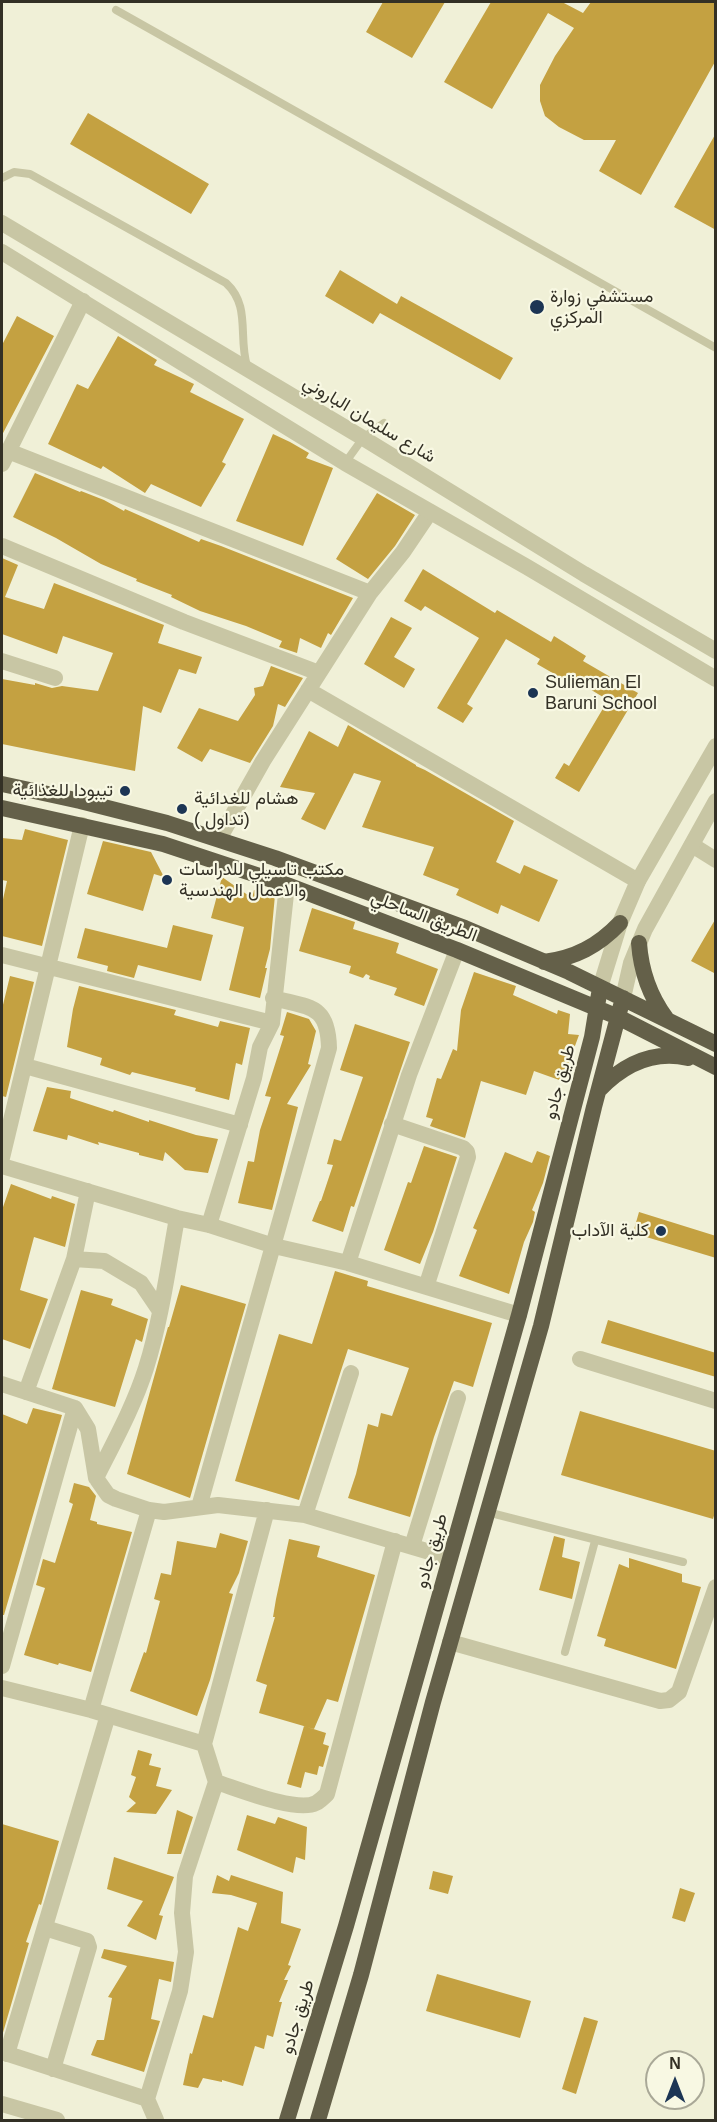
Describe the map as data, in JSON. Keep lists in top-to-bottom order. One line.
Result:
{"streets":{"highway":["الطريق الساحلي","طريق جادو"],"street":["شارع سليمان الباروني"]},"crossings":[["الطريق الساحلي","طريق جادو"]],"places":["مستشفي زوارة المركزي","Sulieman El Baruni School","تيبودا للغذائية","هشام للغدائية ( تداول)","مكتب تاسيلي للدراسات والاعمال الهندسية","كلية الآداب"],"north":"top"}
